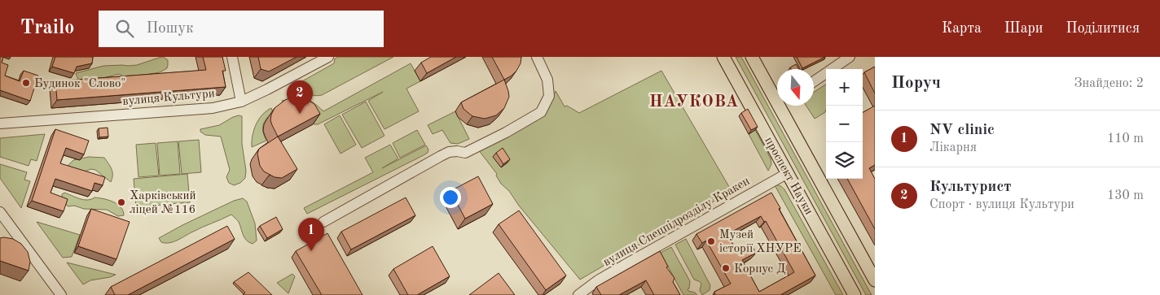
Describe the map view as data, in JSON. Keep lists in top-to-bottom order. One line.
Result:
{"streets":{"main road":["проспект Науки"],"street":["вулиця Культури","вулиця Спецпідрозділу Кракен"]},"crossings":[["проспект Науки","вулиця Спецпідрозділу Кракен"]],"districts":["НАУКОВА"],"places":["Будинок \"Слово\"","Харківський ліцей №116","Музей історії ХНУРЕ","Корпус Д"],"north":"bottom","page":{"header":"Trailo","search":"Пошук","nav":["Карта","Шари","Поділитися"],"heading":["Поруч","Знайдено: 2"],"map_buttons":["+","−"],"pins":["2","1"],"list":[{"mark":"1","name":"NV clinic","note":"Лікарня","value":"110 m"},{"mark":"2","name":"Культурист","note":"Спорт · вулиця Культури","value":"130 m"}]}}
